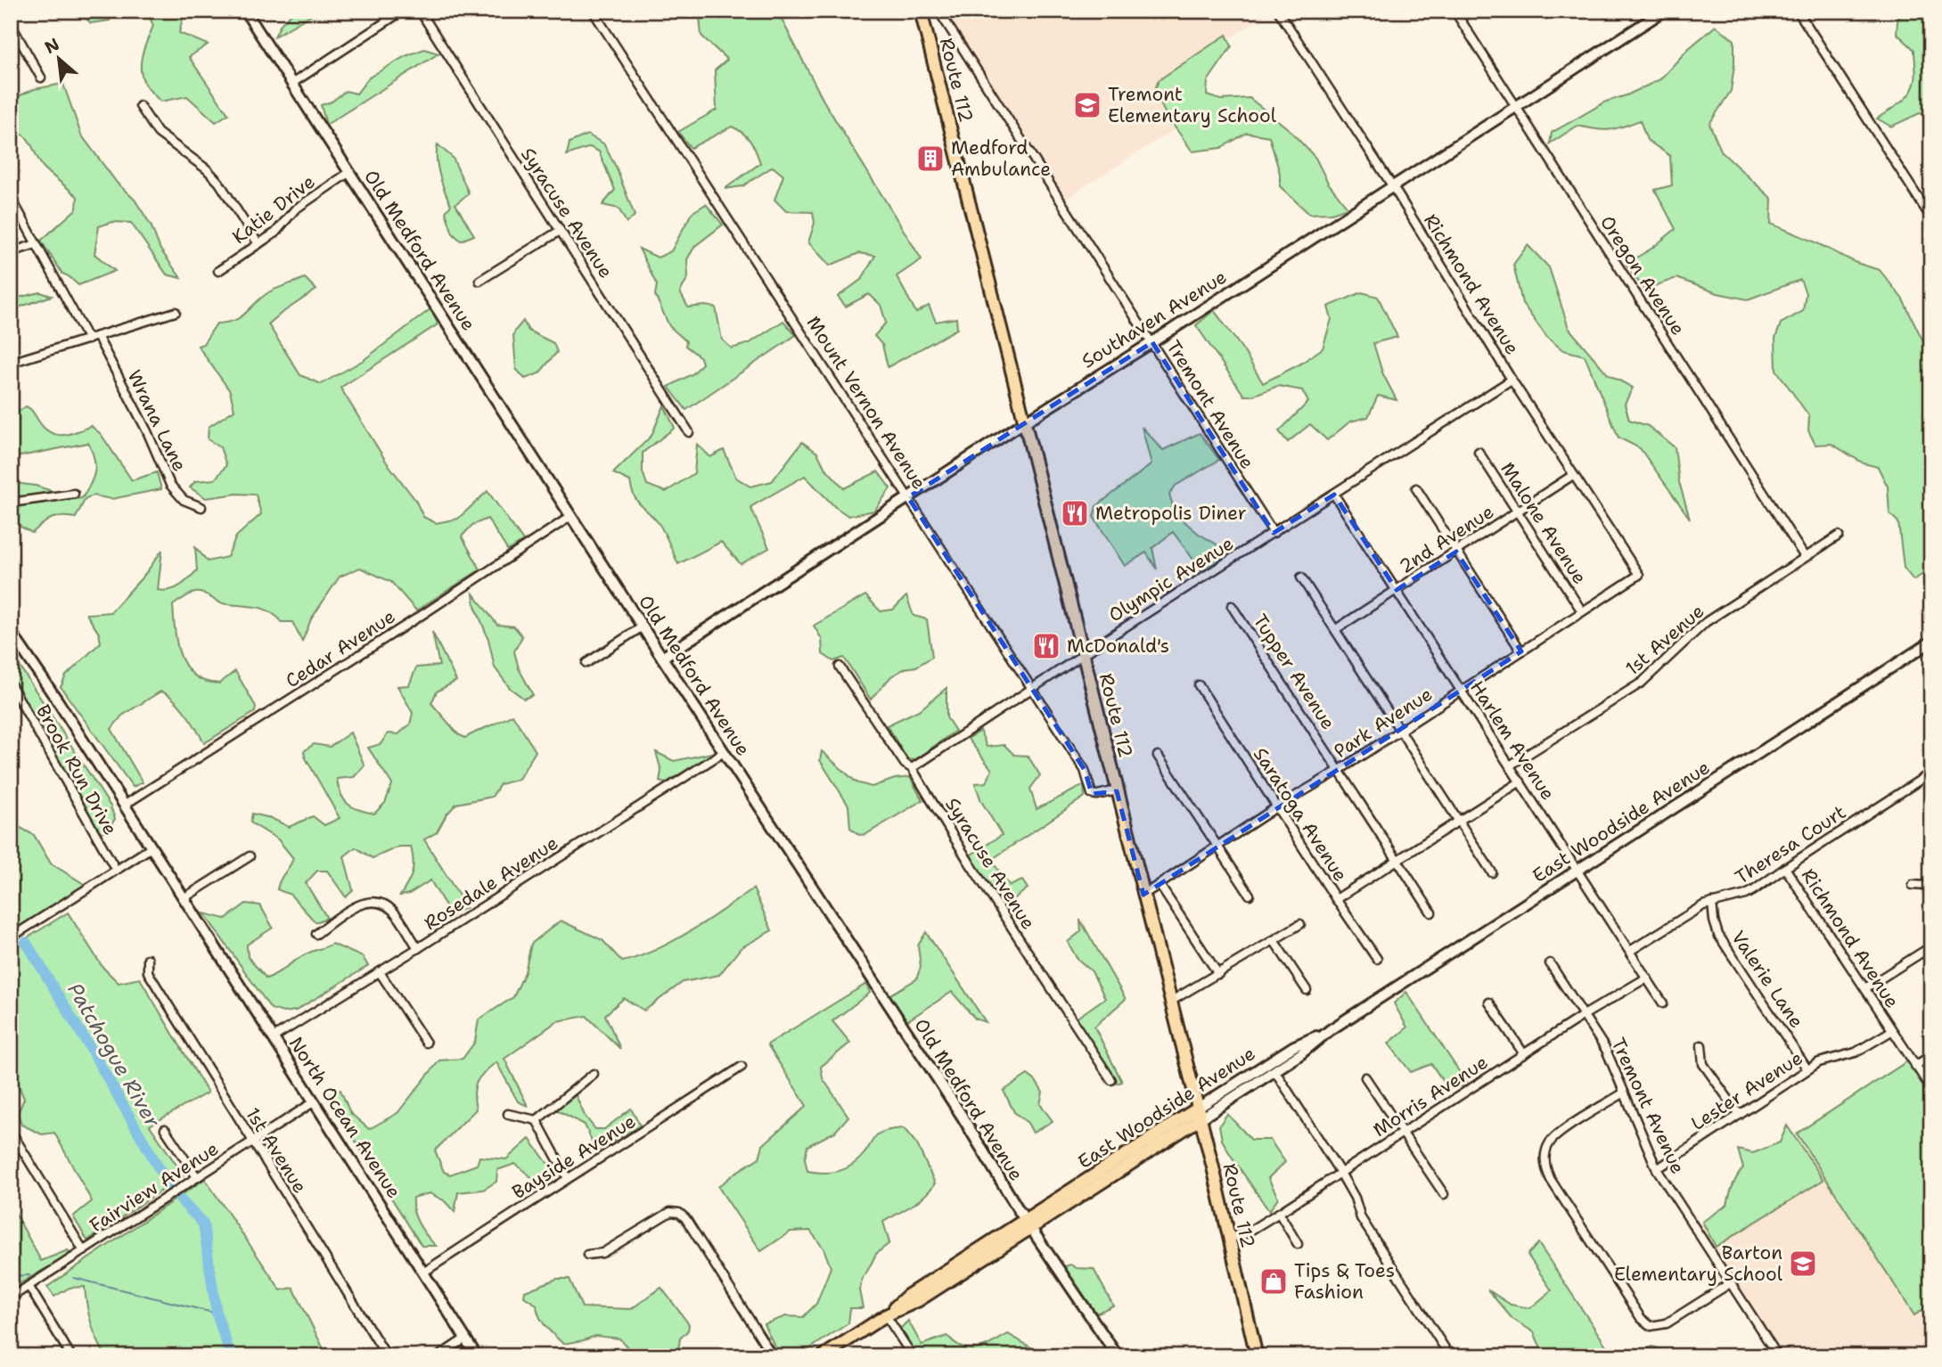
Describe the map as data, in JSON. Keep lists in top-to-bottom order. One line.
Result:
{"streets":{"main road":["Route 112","East Woodside Avenue"],"street":["Katie Drive","Syracuse Avenue","Old Medford Avenue","Oregon Avenue","Richmond Avenue","Southaven Avenue","Mount Vernon Avenue","Tremont Avenue","Wrana Lane","Malone Avenue","2nd Avenue","Olympic Avenue","1st Avenue","Cedar Avenue","Tupper Avenue","Park Avenue","Harlem Avenue","Brook Run Drive","Saratoga Avenue","Theresa Court","Rosedale Avenue","Valerie Lane","Lester Avenue","Morris Avenue","North Ocean Avenue","Bayside Avenue","Fairview Avenue"]},"crossings":[["Route 112","Southaven Avenue"],["Route 112","Mount Vernon Avenue"],["Route 112","Olympic Avenue"],["Route 112","Park Avenue"],["Route 112","East Woodside Avenue"],["Route 112","Morris Avenue"],["Katie Drive","Old Medford Avenue"],["Syracuse Avenue","Olympic Avenue"],["Old Medford Avenue","Southaven Avenue"],["Old Medford Avenue","Cedar Avenue"],["Old Medford Avenue","East Woodside Avenue"],["Old Medford Avenue","Rosedale Avenue"],["Oregon Avenue","Southaven Avenue"],["Oregon Avenue","1st Avenue"],["Richmond Avenue","Southaven Avenue"],["Richmond Avenue","2nd Avenue"],["Richmond Avenue","Olympic Avenue"],["Richmond Avenue","Park Avenue"],["Richmond Avenue","Theresa Court"],["Richmond Avenue","Lester Avenue"],["Southaven Avenue","Mount Vernon Avenue"],["Southaven Avenue","Tremont Avenue"],["Mount Vernon Avenue","Olympic Avenue"],["Tremont Avenue","Olympic Avenue"],["Tremont Avenue","Lester Avenue"],["Tremont Avenue","Morris Avenue"],["Malone Avenue","2nd Avenue"],["Malone Avenue","Park Avenue"],["2nd Avenue","Harlem Avenue"],["Olympic Avenue","Harlem Avenue"],["1st Avenue","Harlem Avenue"],["1st Avenue","Fairview Avenue"],["Cedar Avenue","North Ocean Avenue"],["Tupper Avenue","Park Avenue"],["Park Avenue","Harlem Avenue"],["Park Avenue","Saratoga Avenue"],["Harlem Avenue","East Woodside Avenue"],["Harlem Avenue","Theresa Court"],["Harlem Avenue","Morris Avenue"],["Theresa Court","Valerie Lane"],["Rosedale Avenue","North Ocean Avenue"],["Valerie Lane","Lester Avenue"],["North Ocean Avenue","Bayside Avenue"],["North Ocean Avenue","Fairview Avenue"]],"water":["Patchogue River"],"places":{"school or university":["Tremont Elementary School","Barton Elementary School"],"building":["Medford Ambulance"],"restaurant":["Metropolis Diner","McDonald's"],"shop":["Tips & Toes Fashion"]},"north":"top left"}
